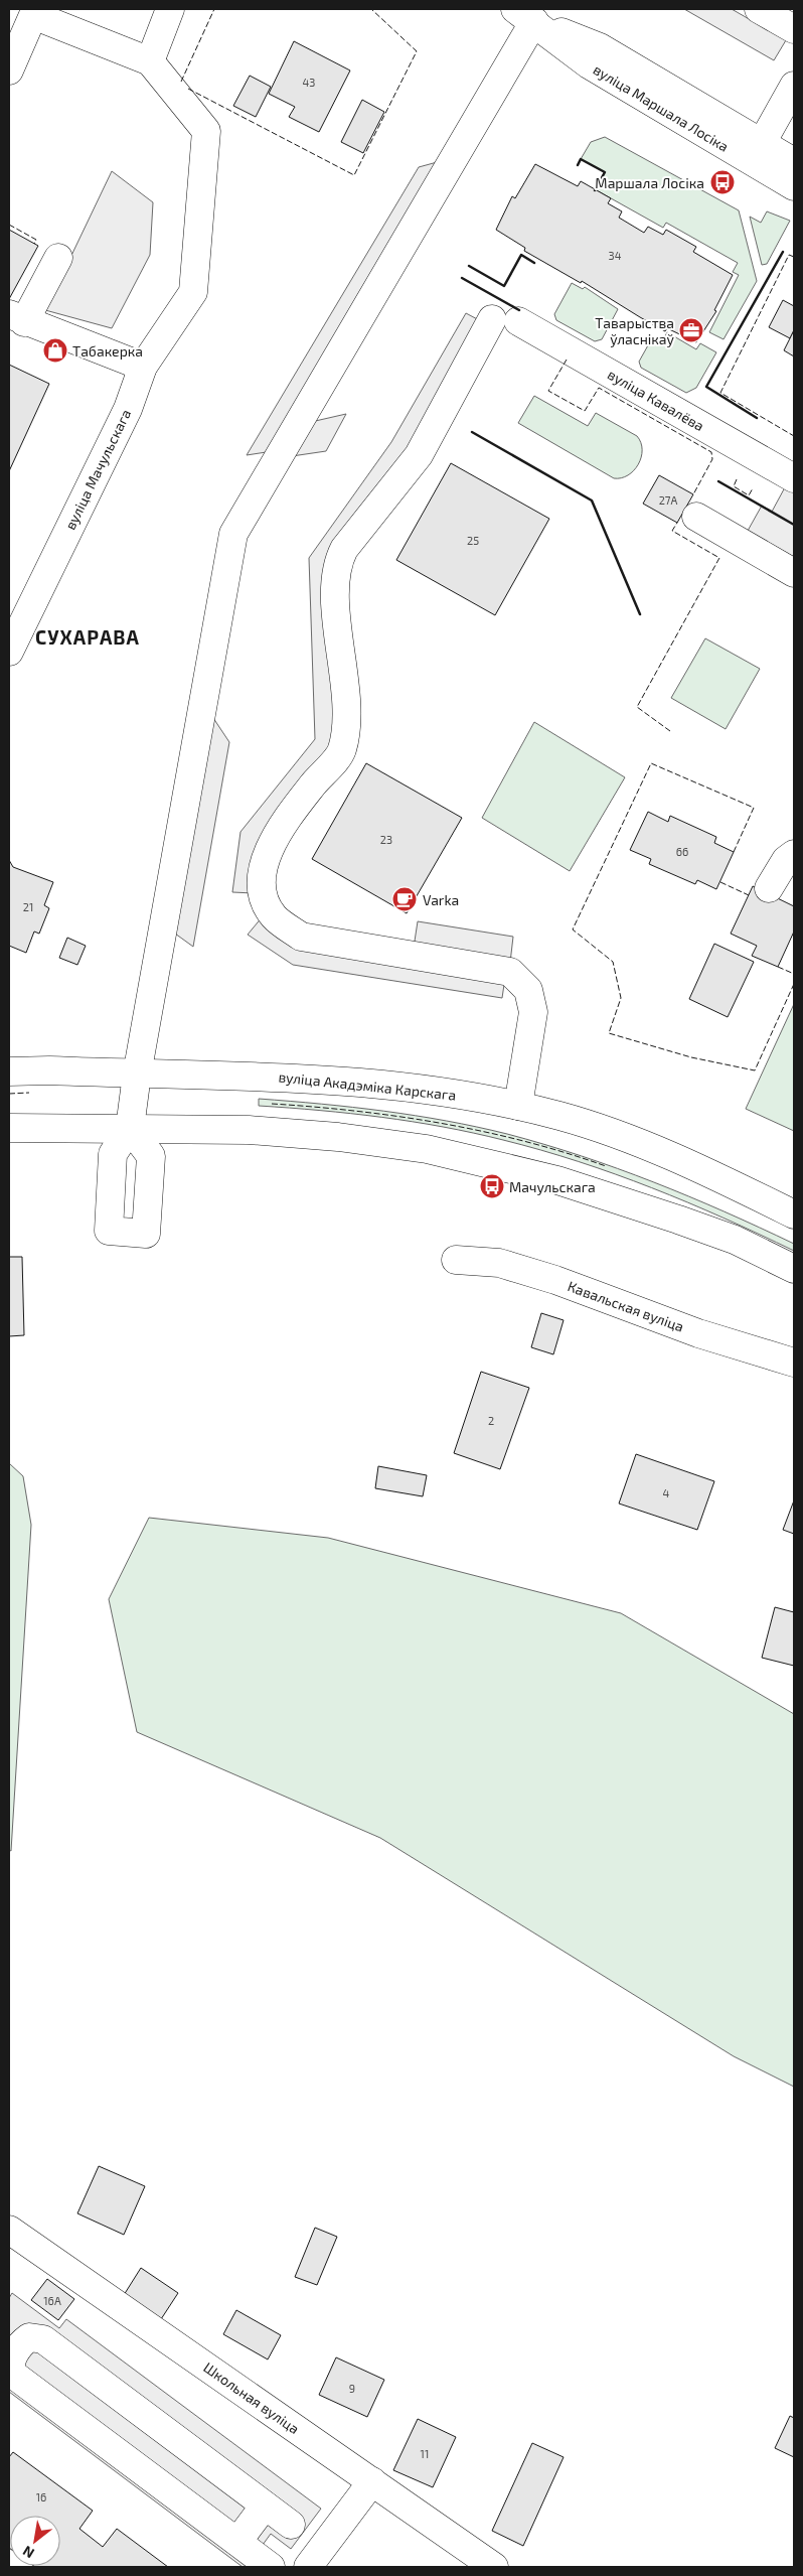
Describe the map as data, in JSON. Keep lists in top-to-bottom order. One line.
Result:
{"streets":{"street":["вуліца Маршала Лосіка","вуліца Кавалёва","вуліца Мачульскага","вуліца Акадэміка Карскага","Кавальская вуліца","Школьная вуліца"]},"districts":["СУХАРАВА"],"places":{"bus stop":["Маршала Лосіка","Мачульскага"],"office":["Таварыства ўласнікаў"],"shop":["Табакерка"],"cafe":["Varka"]},"house_numbers":["43","34","27А","25","23","66","21","2","4","16А","9","11","16"],"north":"bottom left"}
